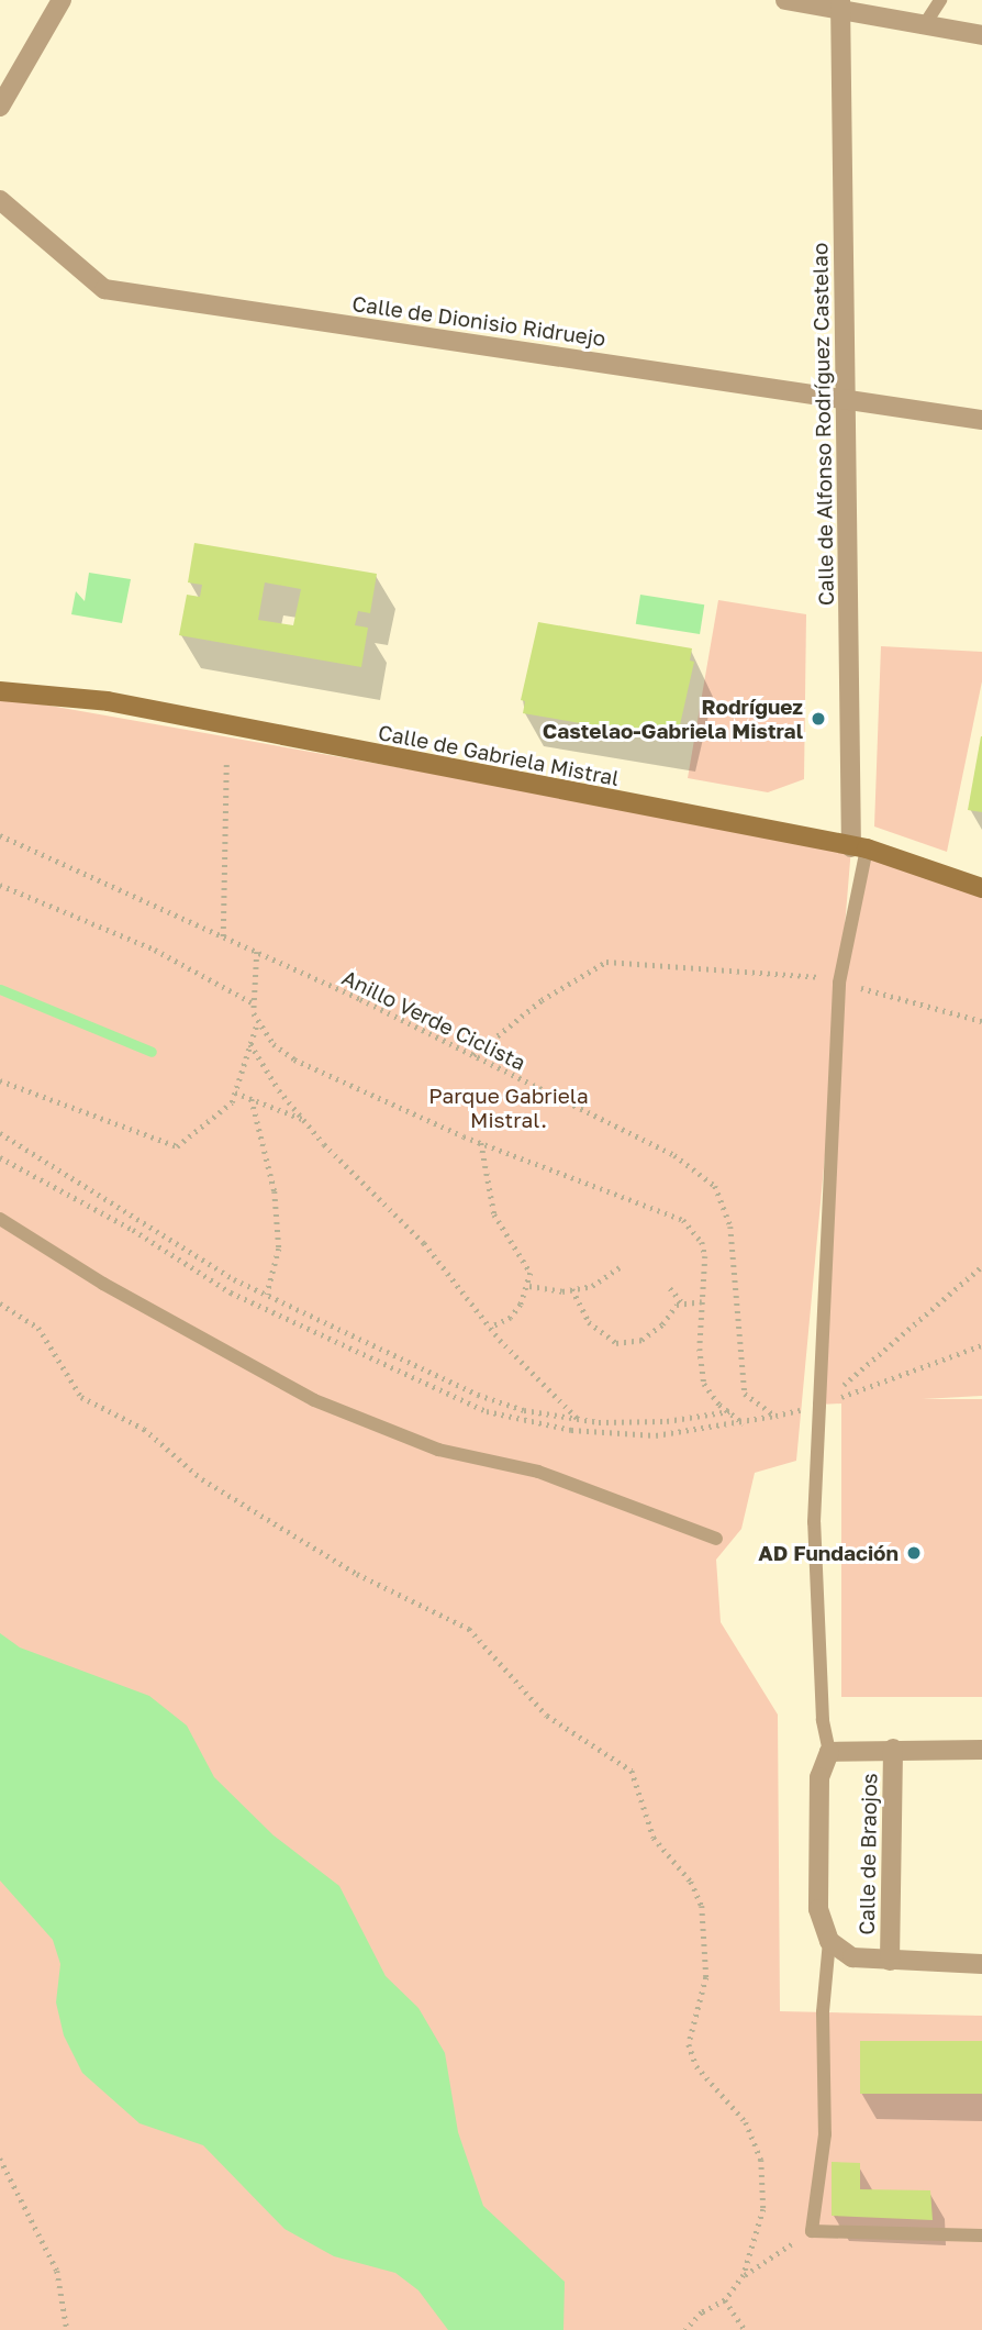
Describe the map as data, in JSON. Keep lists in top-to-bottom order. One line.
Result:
{"streets":{"street":["Calle de Dionisio Ridruejo","Calle de Alfonso Rodríguez Castelao","Calle de Gabriela Mistral","Calle de Braojos"],"path":["Anillo Verde Ciclista"]},"crossings":[["Calle de Dionisio Ridruejo","Calle de Alfonso Rodríguez Castelao"],["Calle de Alfonso Rodríguez Castelao","Calle de Gabriela Mistral"]],"parks":["Parque Gabriela Mistral."],"places":["Rodríguez Castelao-Gabriela Mistral","AD Fundación"]}
